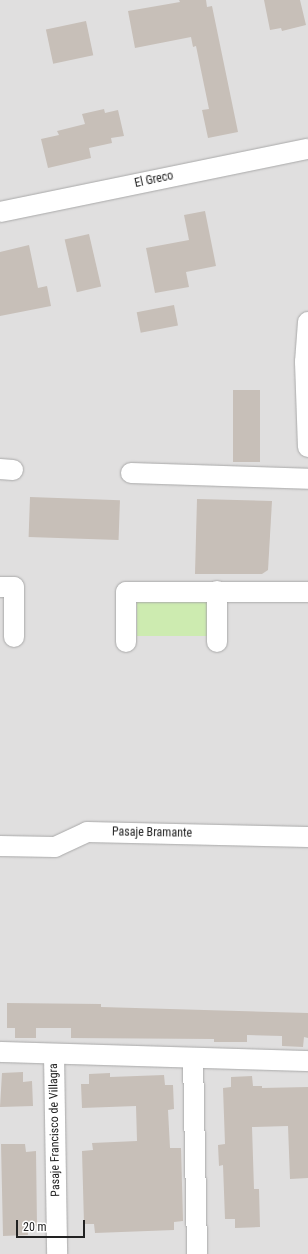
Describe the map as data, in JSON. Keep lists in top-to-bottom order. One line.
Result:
{"streets":{"street":["El Greco","Pasaje Bramante","Pasaje Francisco de Villagra"]},"scale_bar":"20 m"}
